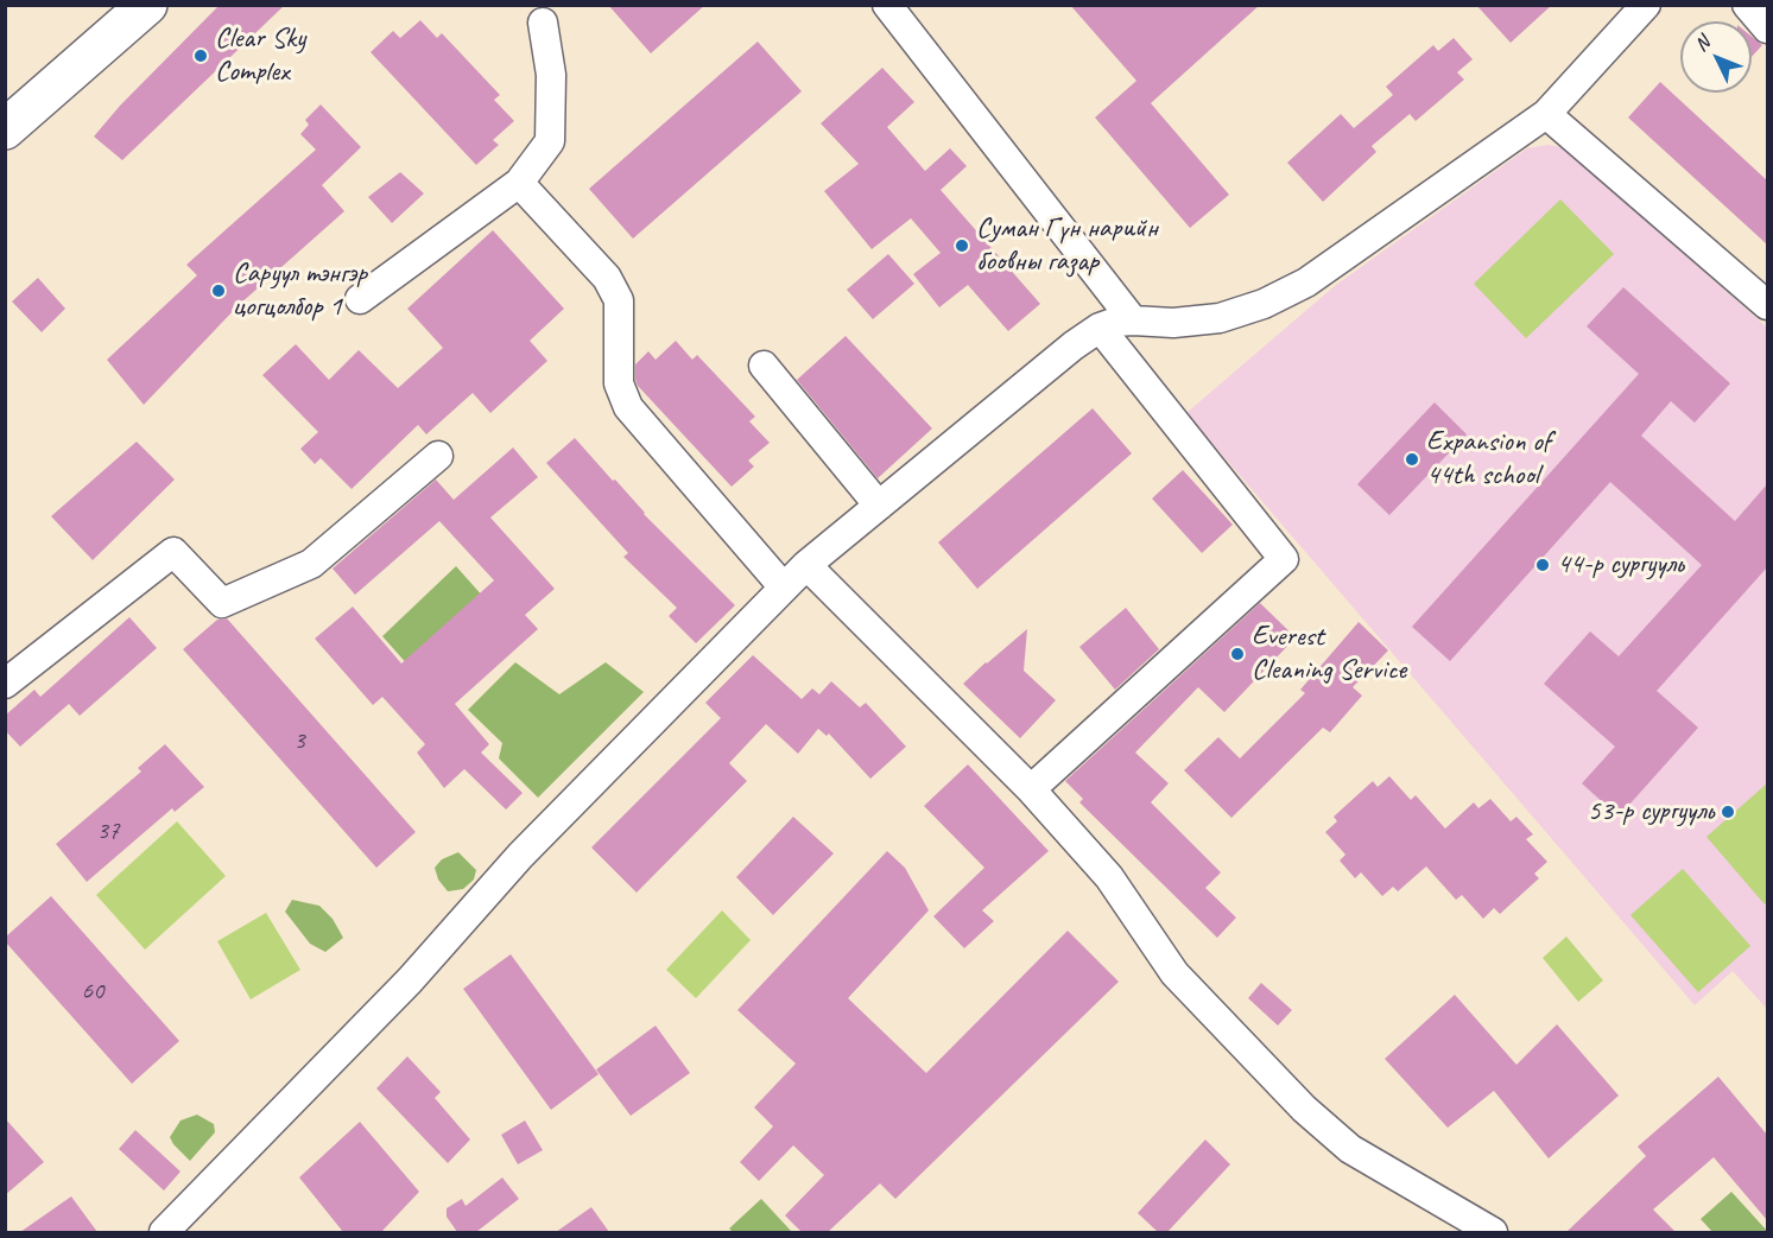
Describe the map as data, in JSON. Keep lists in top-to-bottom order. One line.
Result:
{"places":["Clear Sky Complex","Суман Гүн нарийн боовны газар","Саруул тэнгэр цогцолбор 1","Expansion of 44th school","44-р сургууль","Everest Cleaning Service","53-р сургууль"],"house_numbers":["3","37","60"],"north":"top left"}
